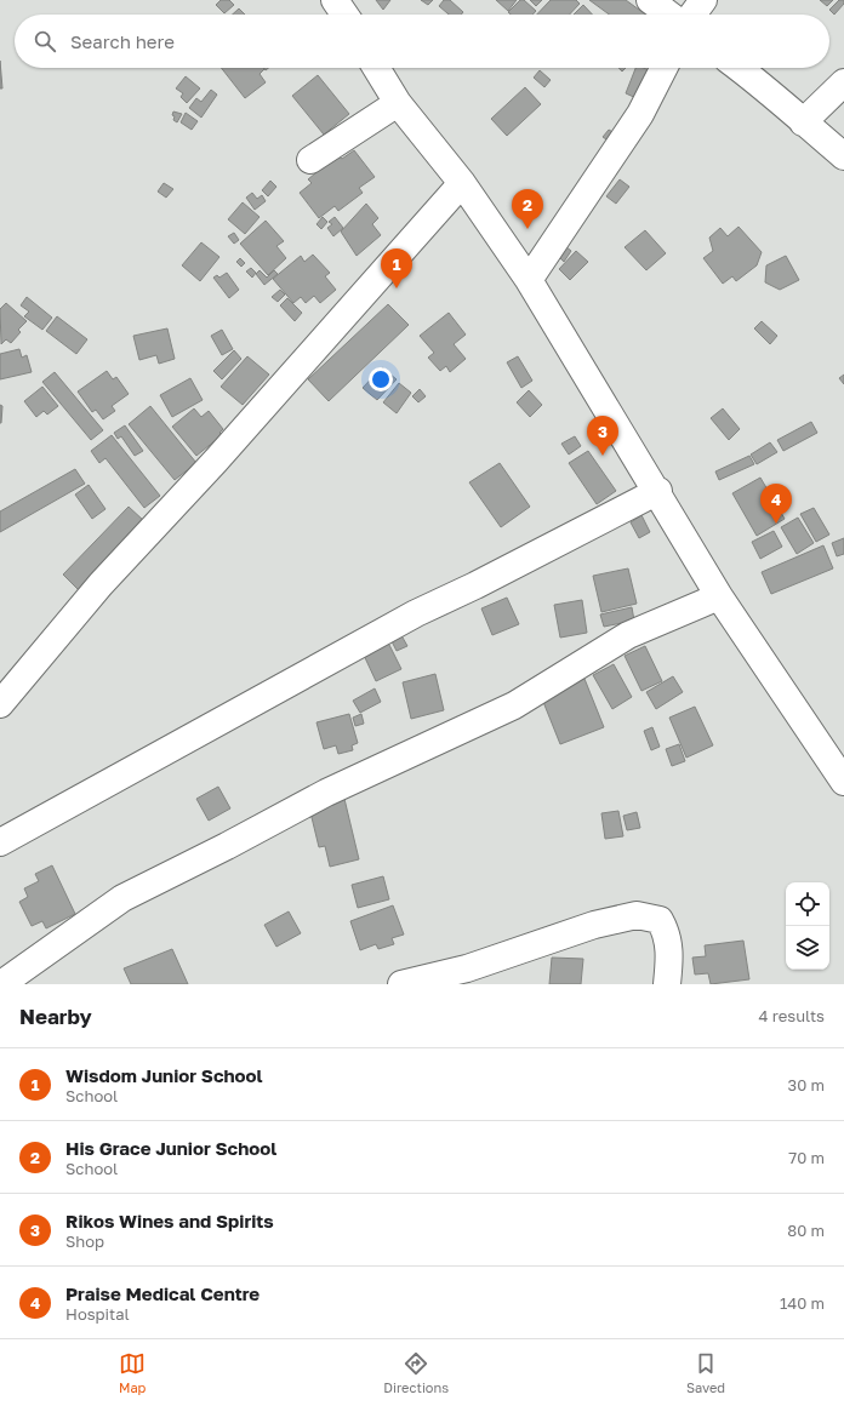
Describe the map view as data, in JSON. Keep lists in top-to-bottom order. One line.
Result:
{"page":{"search":"Search here","pins":["2","1","3","4"],"heading":["Nearby","4 results"],"list":[{"mark":"1","name":"Wisdom Junior School","note":"School","value":"30 m"},{"mark":"2","name":"His Grace Junior School","note":"School","value":"70 m"},{"mark":"3","name":"Rikos Wines and Spirits","note":"Shop","value":"80 m"},{"mark":"4","name":"Praise Medical Centre","note":"Hospital","value":"140 m"}],"nav":["Map","Directions","Saved"]}}
